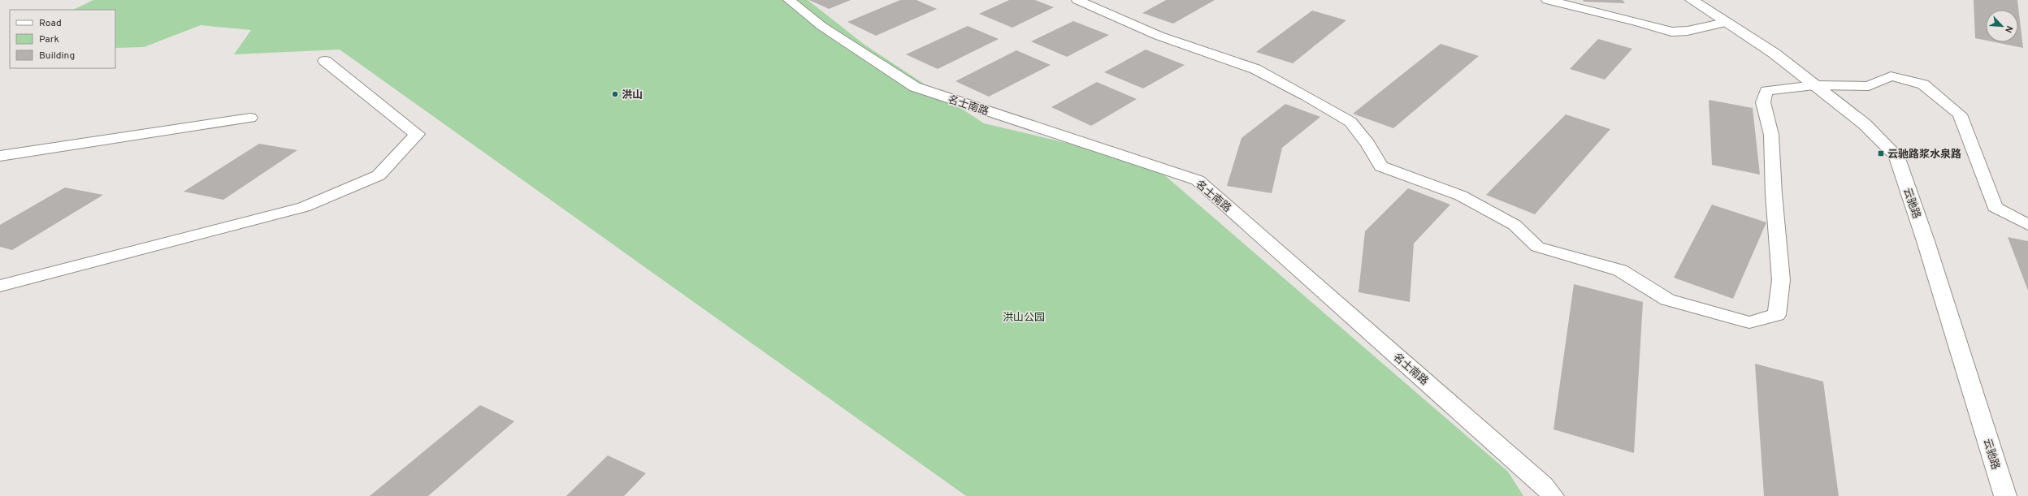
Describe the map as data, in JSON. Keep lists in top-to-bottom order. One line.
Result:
{"streets":{"street":["名士南路","云驰路"]},"parks":["洪山公园"],"places":{"other":["洪山"],"transit":["云驰路浆水泉路"]},"legend":["Road","Park","Building"],"north":"bottom right"}
